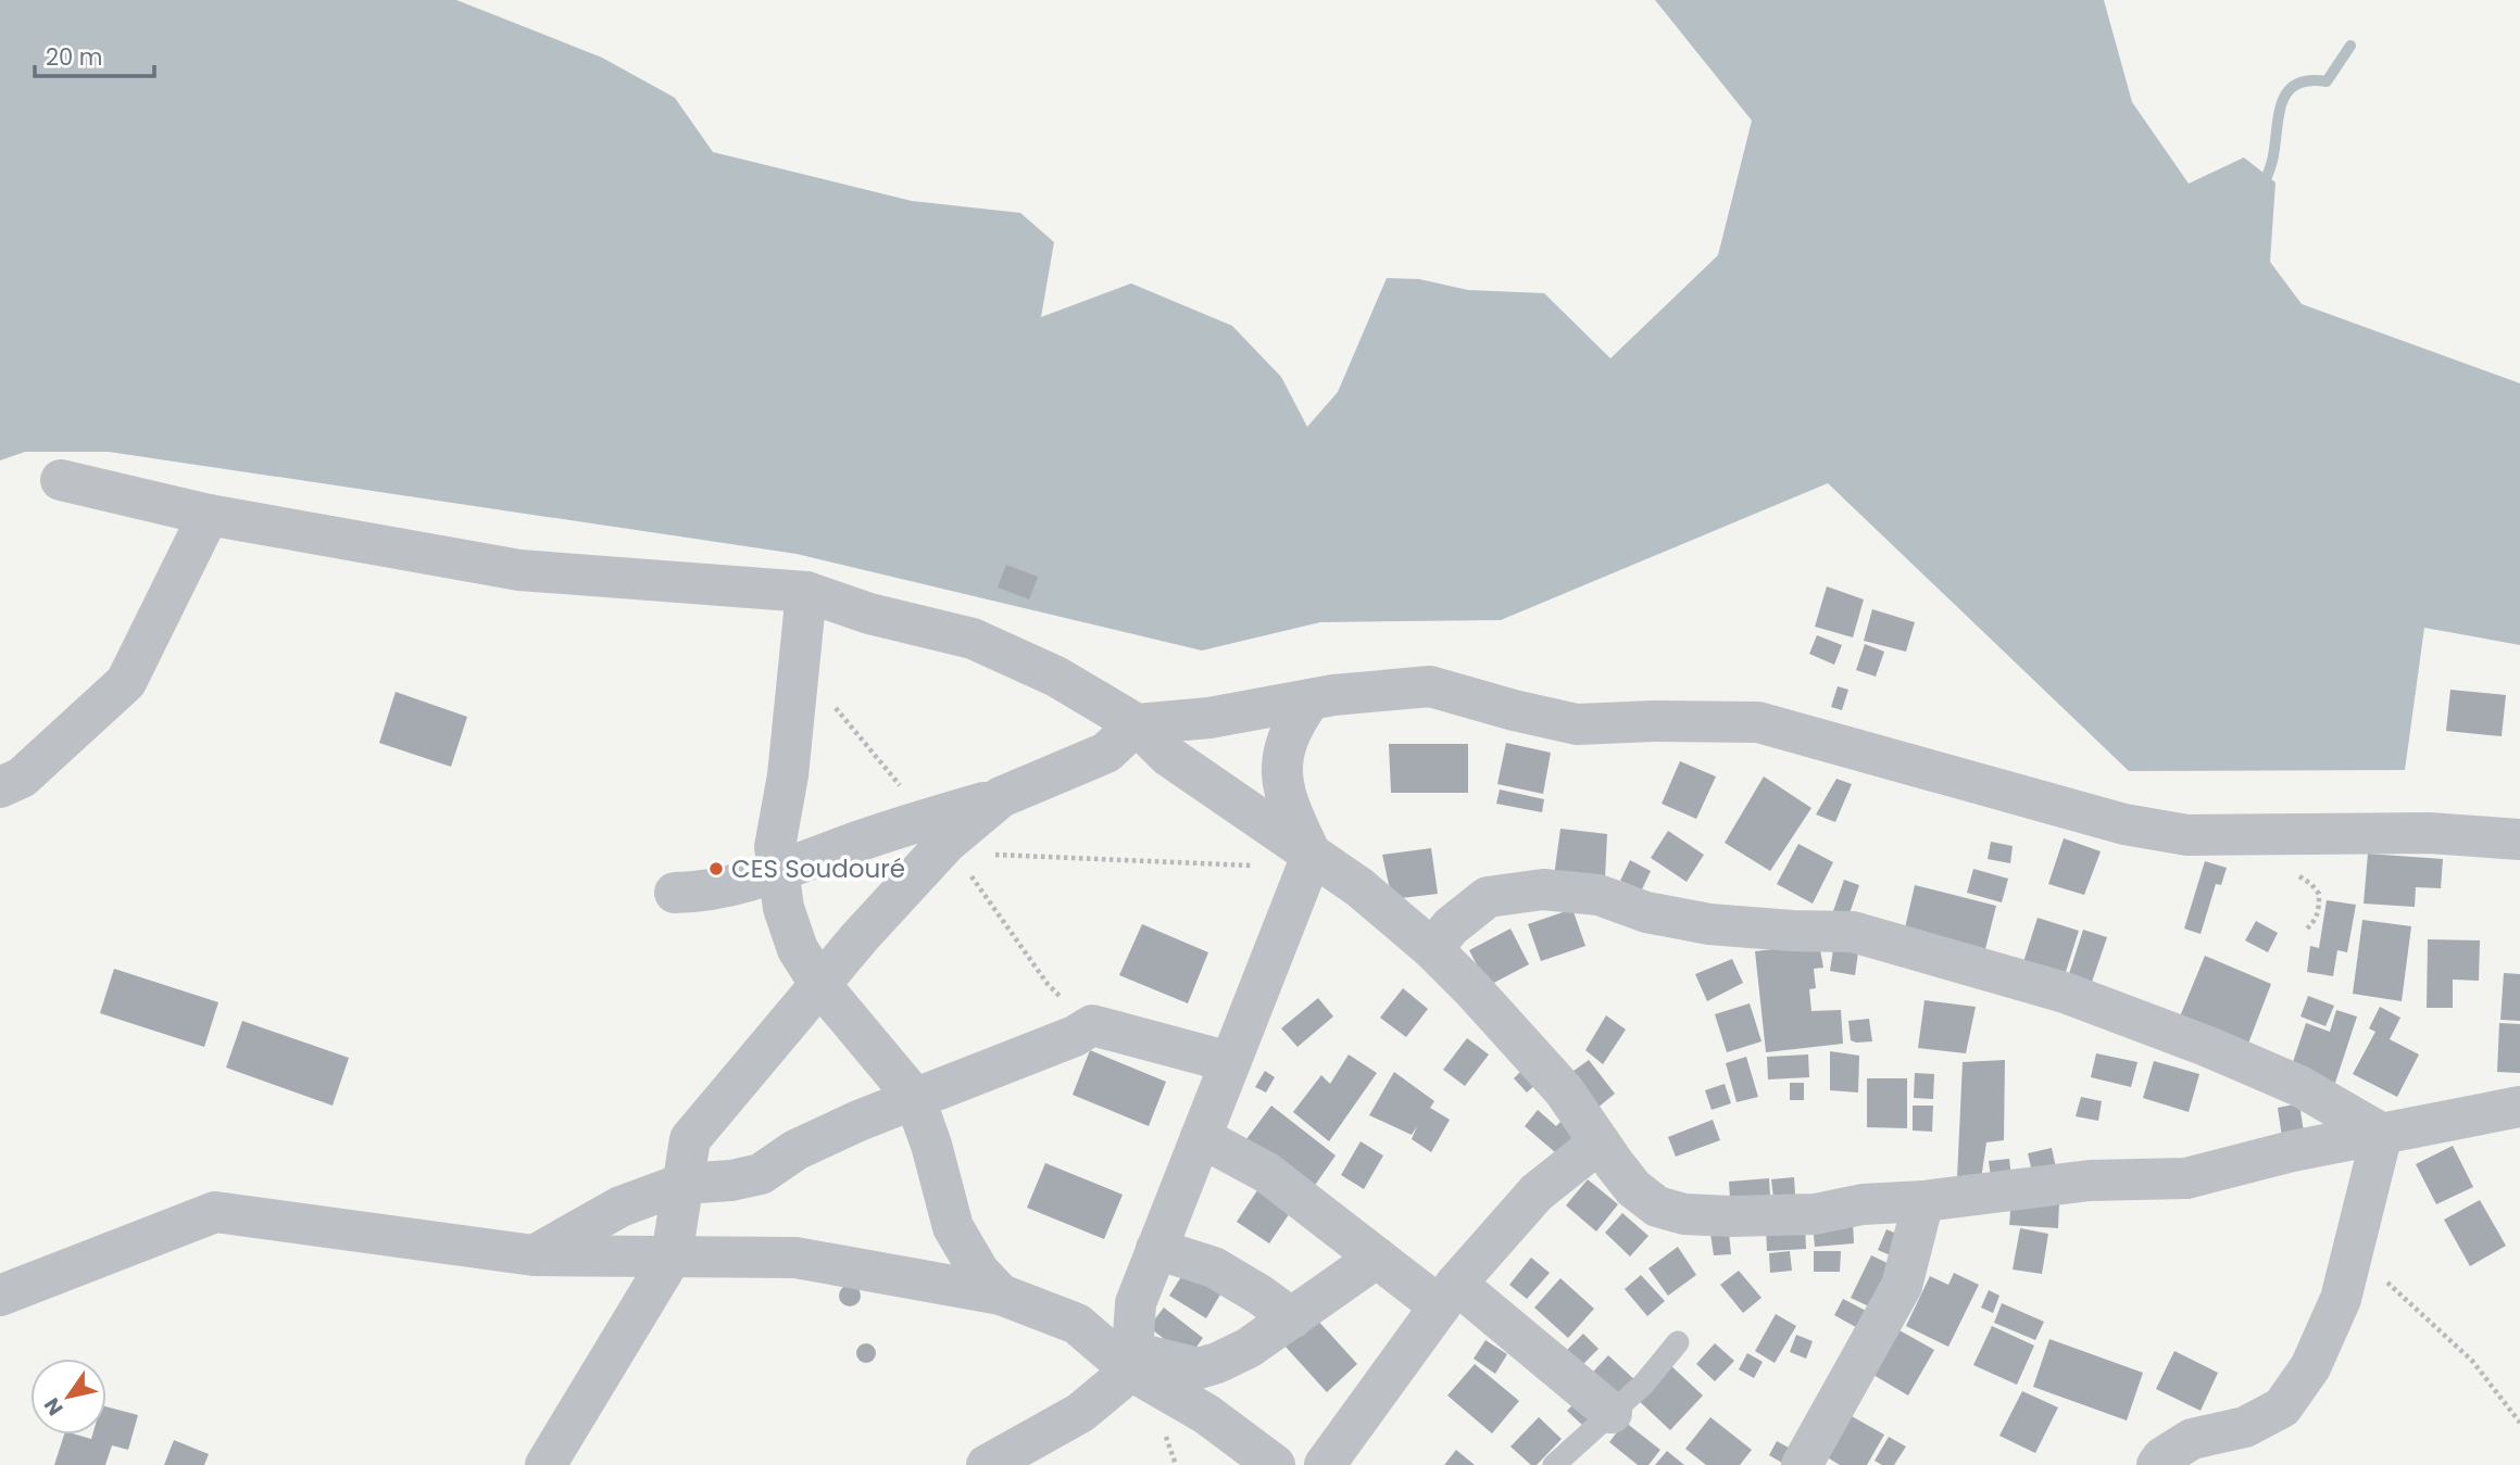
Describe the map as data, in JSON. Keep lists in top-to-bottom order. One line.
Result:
{"places":["CES Soudouré"],"scale_bar":"20 m","north":"bottom left"}
